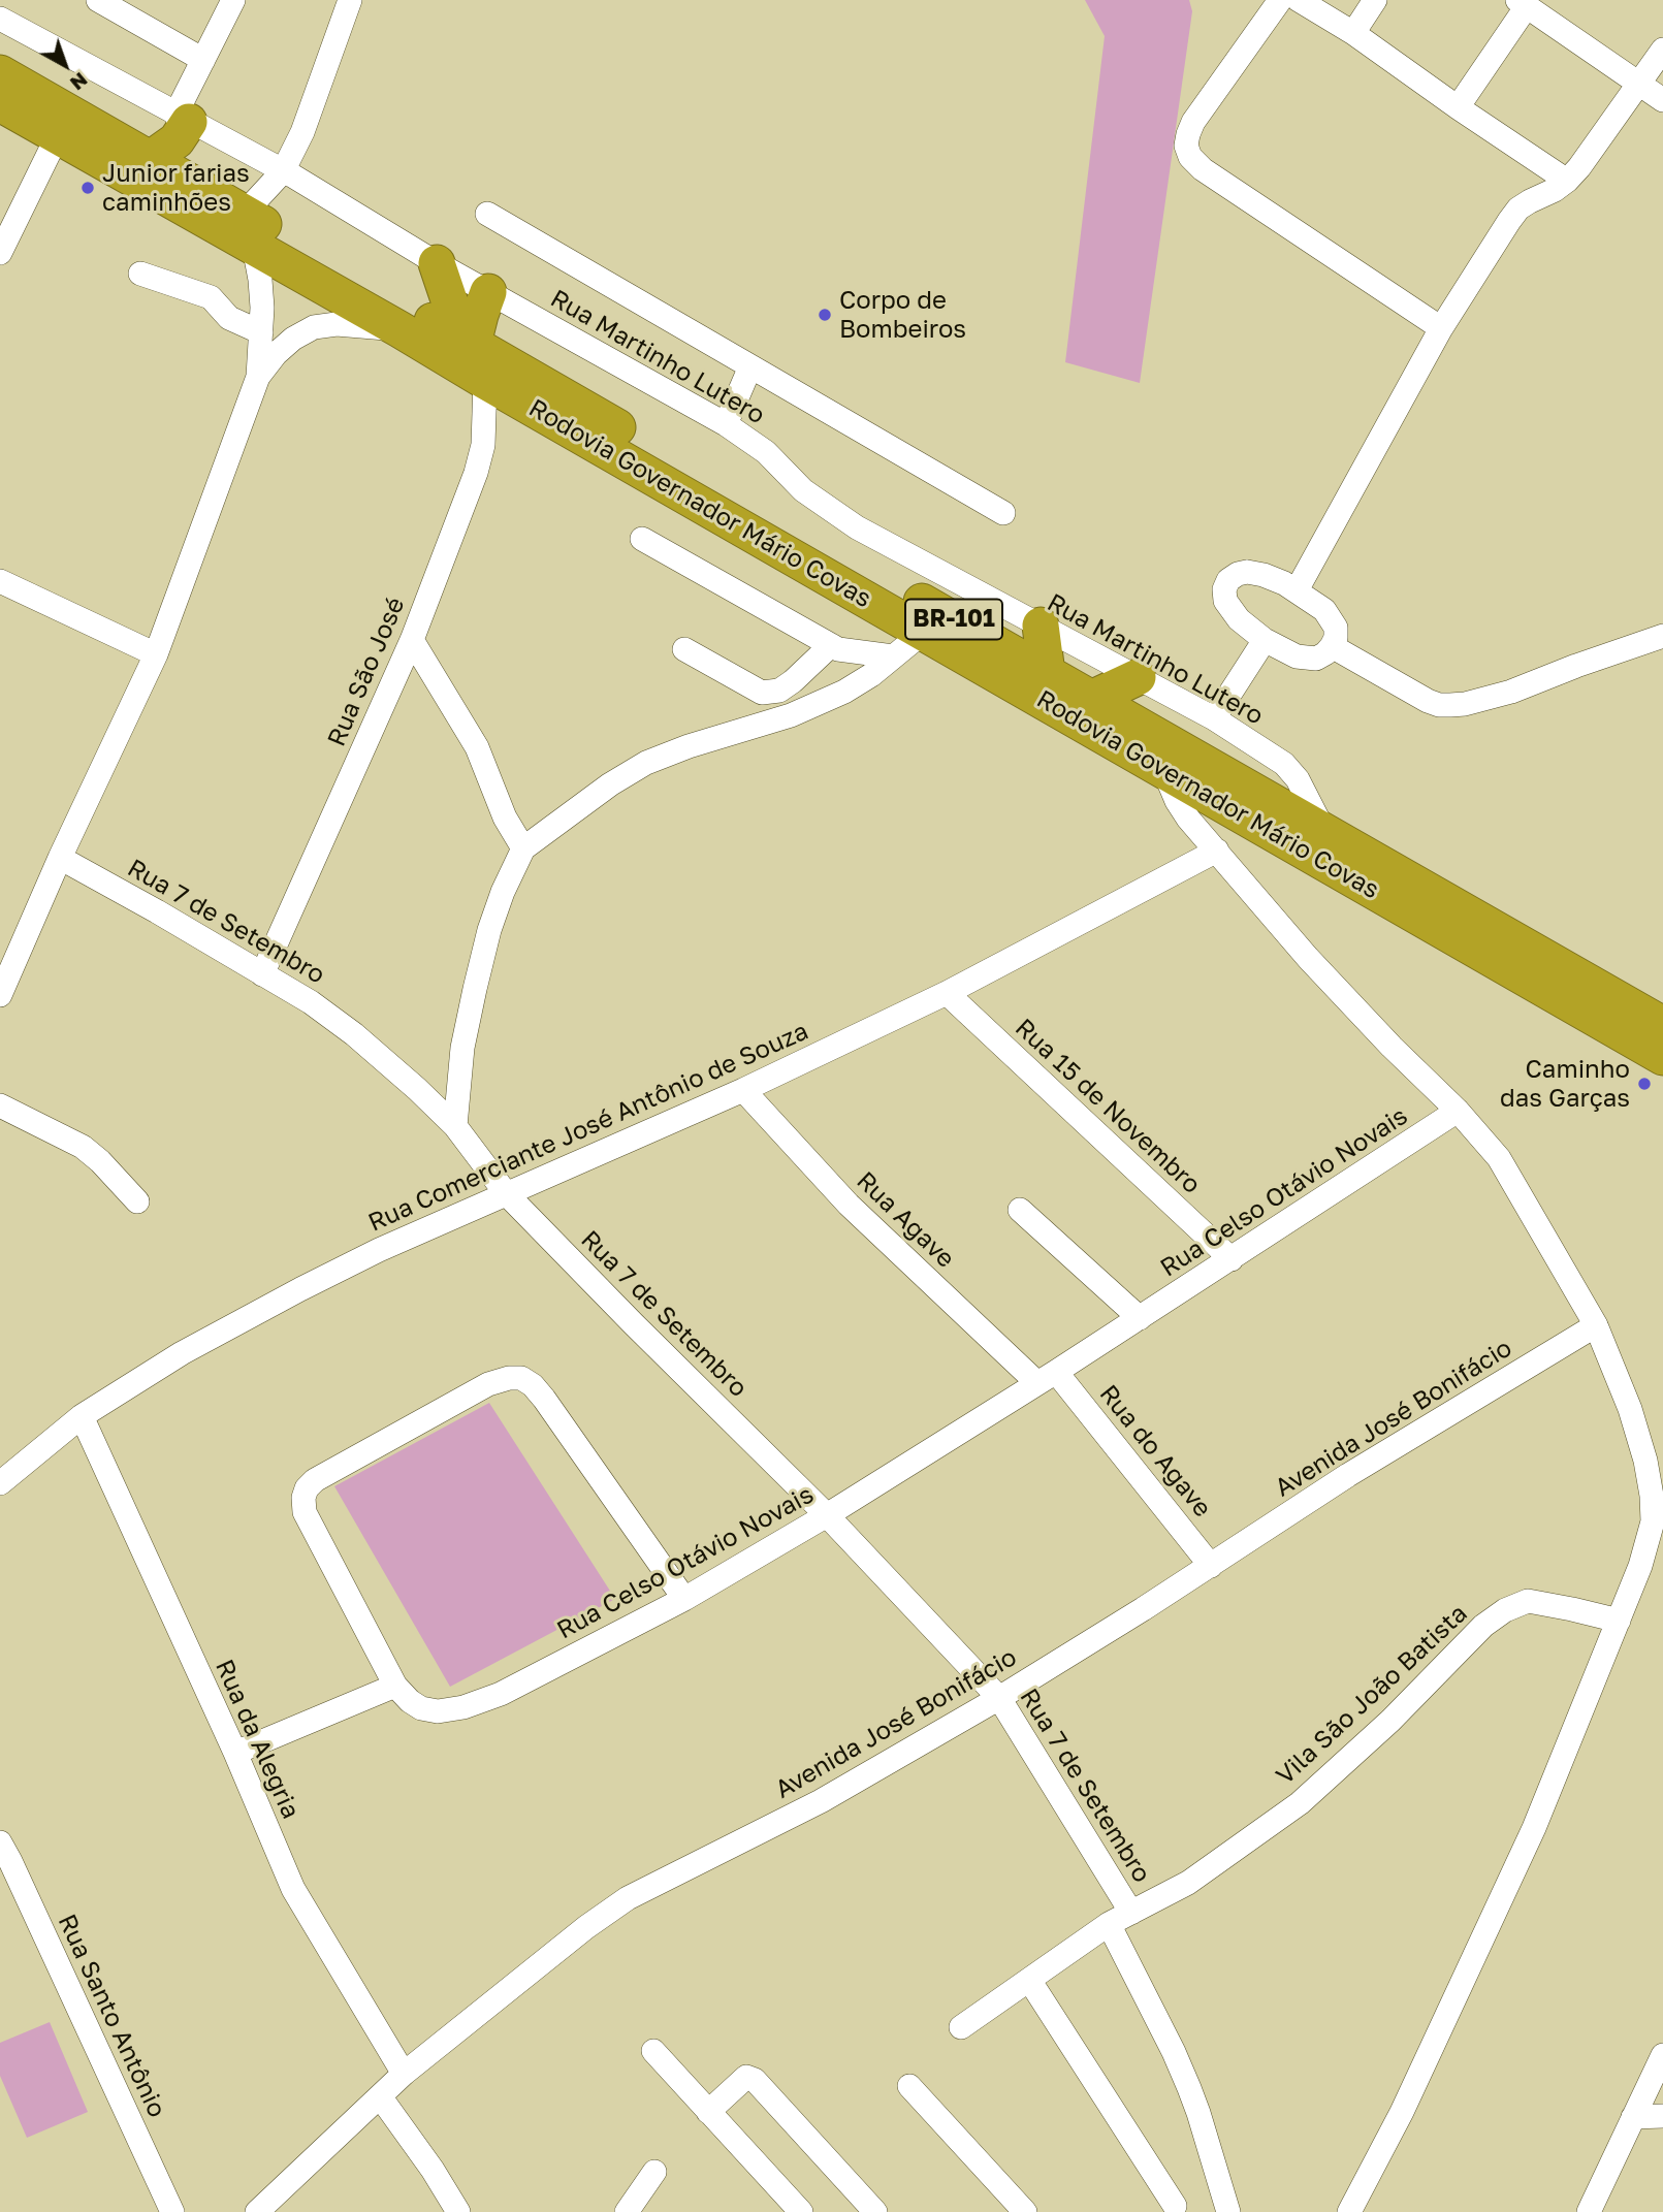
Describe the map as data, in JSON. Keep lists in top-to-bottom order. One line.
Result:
{"streets":{"highway":["Rodovia Governador Mário Covas","BR-101"],"street":["Rua Martinho Lutero","Rua São José","Rua 7 de Setembro","Rua 15 de Novembro","Rua Comerciante José Antônio de Souza","Rua Celso Otávio Novais","Rua Agave","Avenida José Bonifácio","Rua do Agave","Vila São João Batista","Rua da Alegria","Rua Santo Antônio"]},"crossings":[["Rua Martinho Lutero","Rodovia Governador Mário Covas"],["Rodovia Governador Mário Covas","Rua São José"],["Rua São José","Rua 7 de Setembro"],["Rua 7 de Setembro","Rua Comerciante José Antônio de Souza"],["Rua 7 de Setembro","Rua Celso Otávio Novais"],["Rua 7 de Setembro","Avenida José Bonifácio"],["Rua 7 de Setembro","Vila São João Batista"],["Rua 15 de Novembro","Rua Comerciante José Antônio de Souza"],["Rua 15 de Novembro","Rua Celso Otávio Novais"],["Rua Comerciante José Antônio de Souza","Rua Agave"],["Rua Comerciante José Antônio de Souza","Rua da Alegria"],["Rua Celso Otávio Novais","Rua Agave"],["Rua Celso Otávio Novais","Rua do Agave"],["Rua Agave","Rua do Agave"],["Avenida José Bonifácio","Rua do Agave"],["Avenida José Bonifácio","Rua da Alegria"]],"places":["Junior farias caminhões","Corpo de Bombeiros","Caminho das Garças"],"north":"bottom right"}
